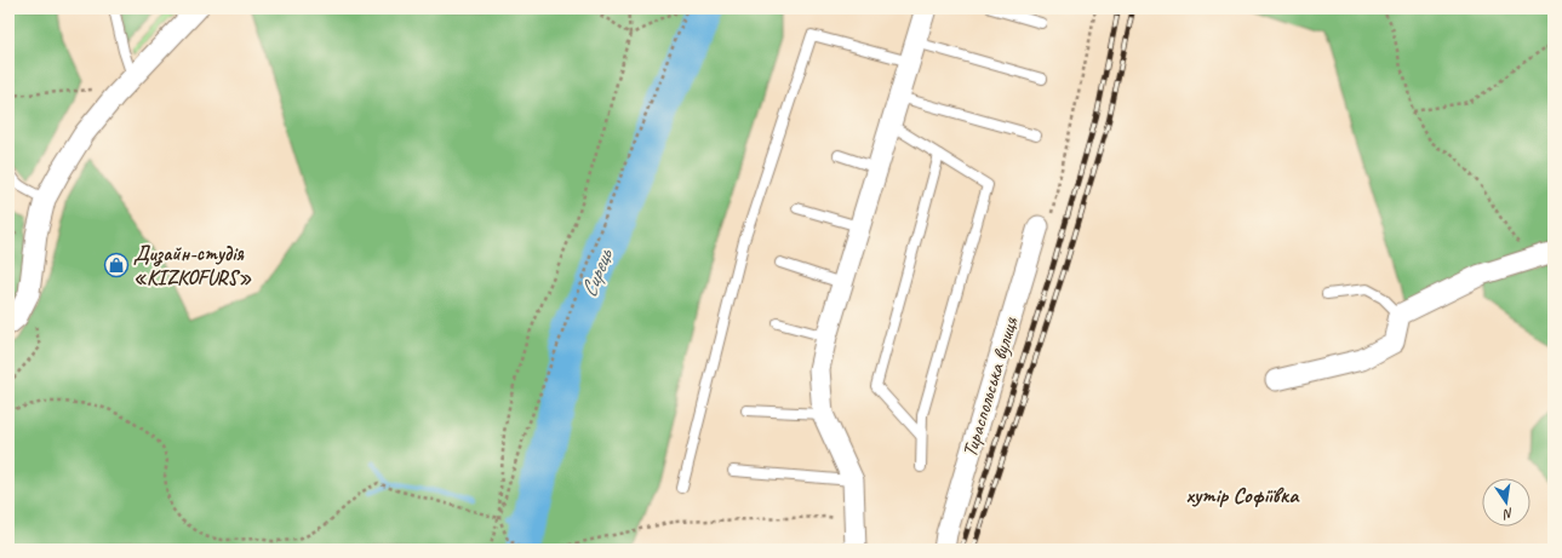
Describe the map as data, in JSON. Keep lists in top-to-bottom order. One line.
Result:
{"streets":{"street":["Тираспольська вулиця"]},"districts":["хутір Софіївка"],"water":["Сирець"],"places":{"shop":["Дизайн-студія «KIZKOFURS»"]},"north":"bottom"}
